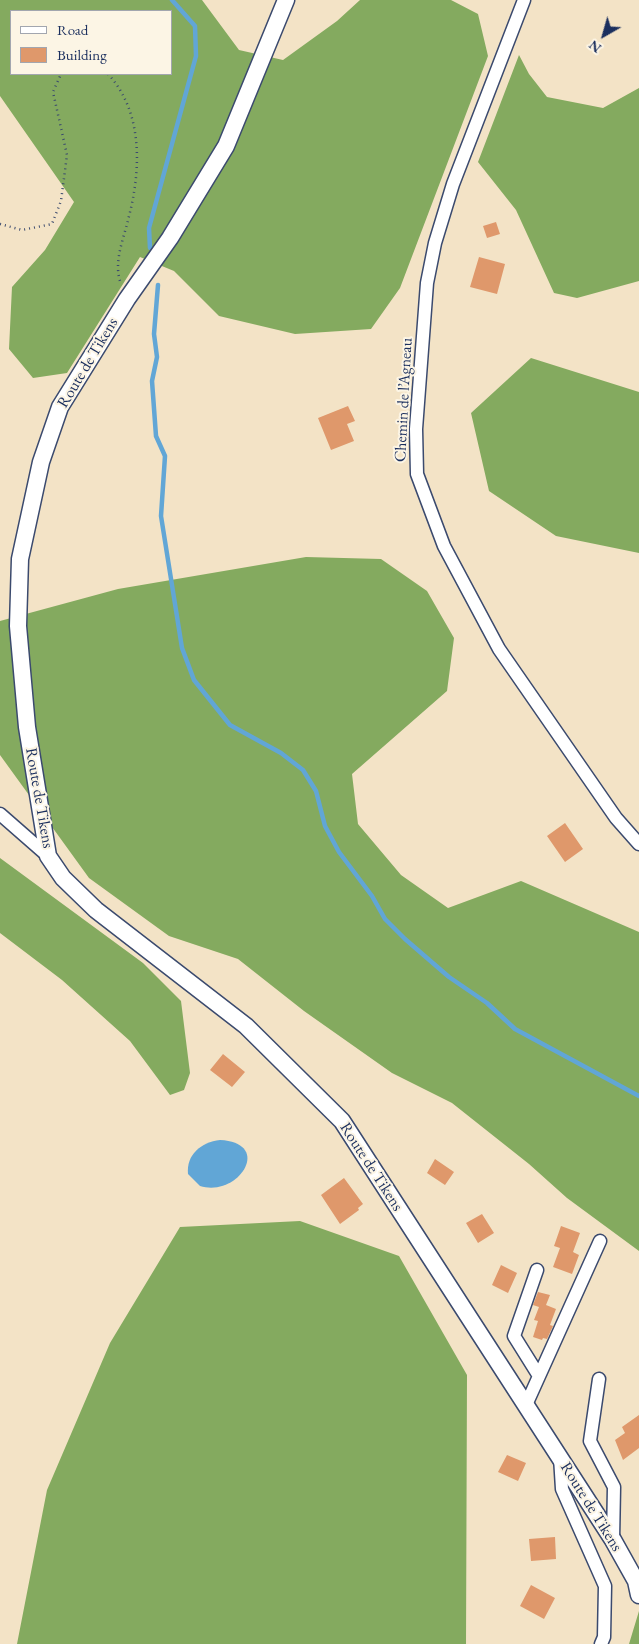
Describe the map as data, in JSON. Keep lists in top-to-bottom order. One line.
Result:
{"streets":{"street":["Route de Tikens","Chemin de l’Agneau"]},"legend":["Road","Building"],"north":"bottom left"}
